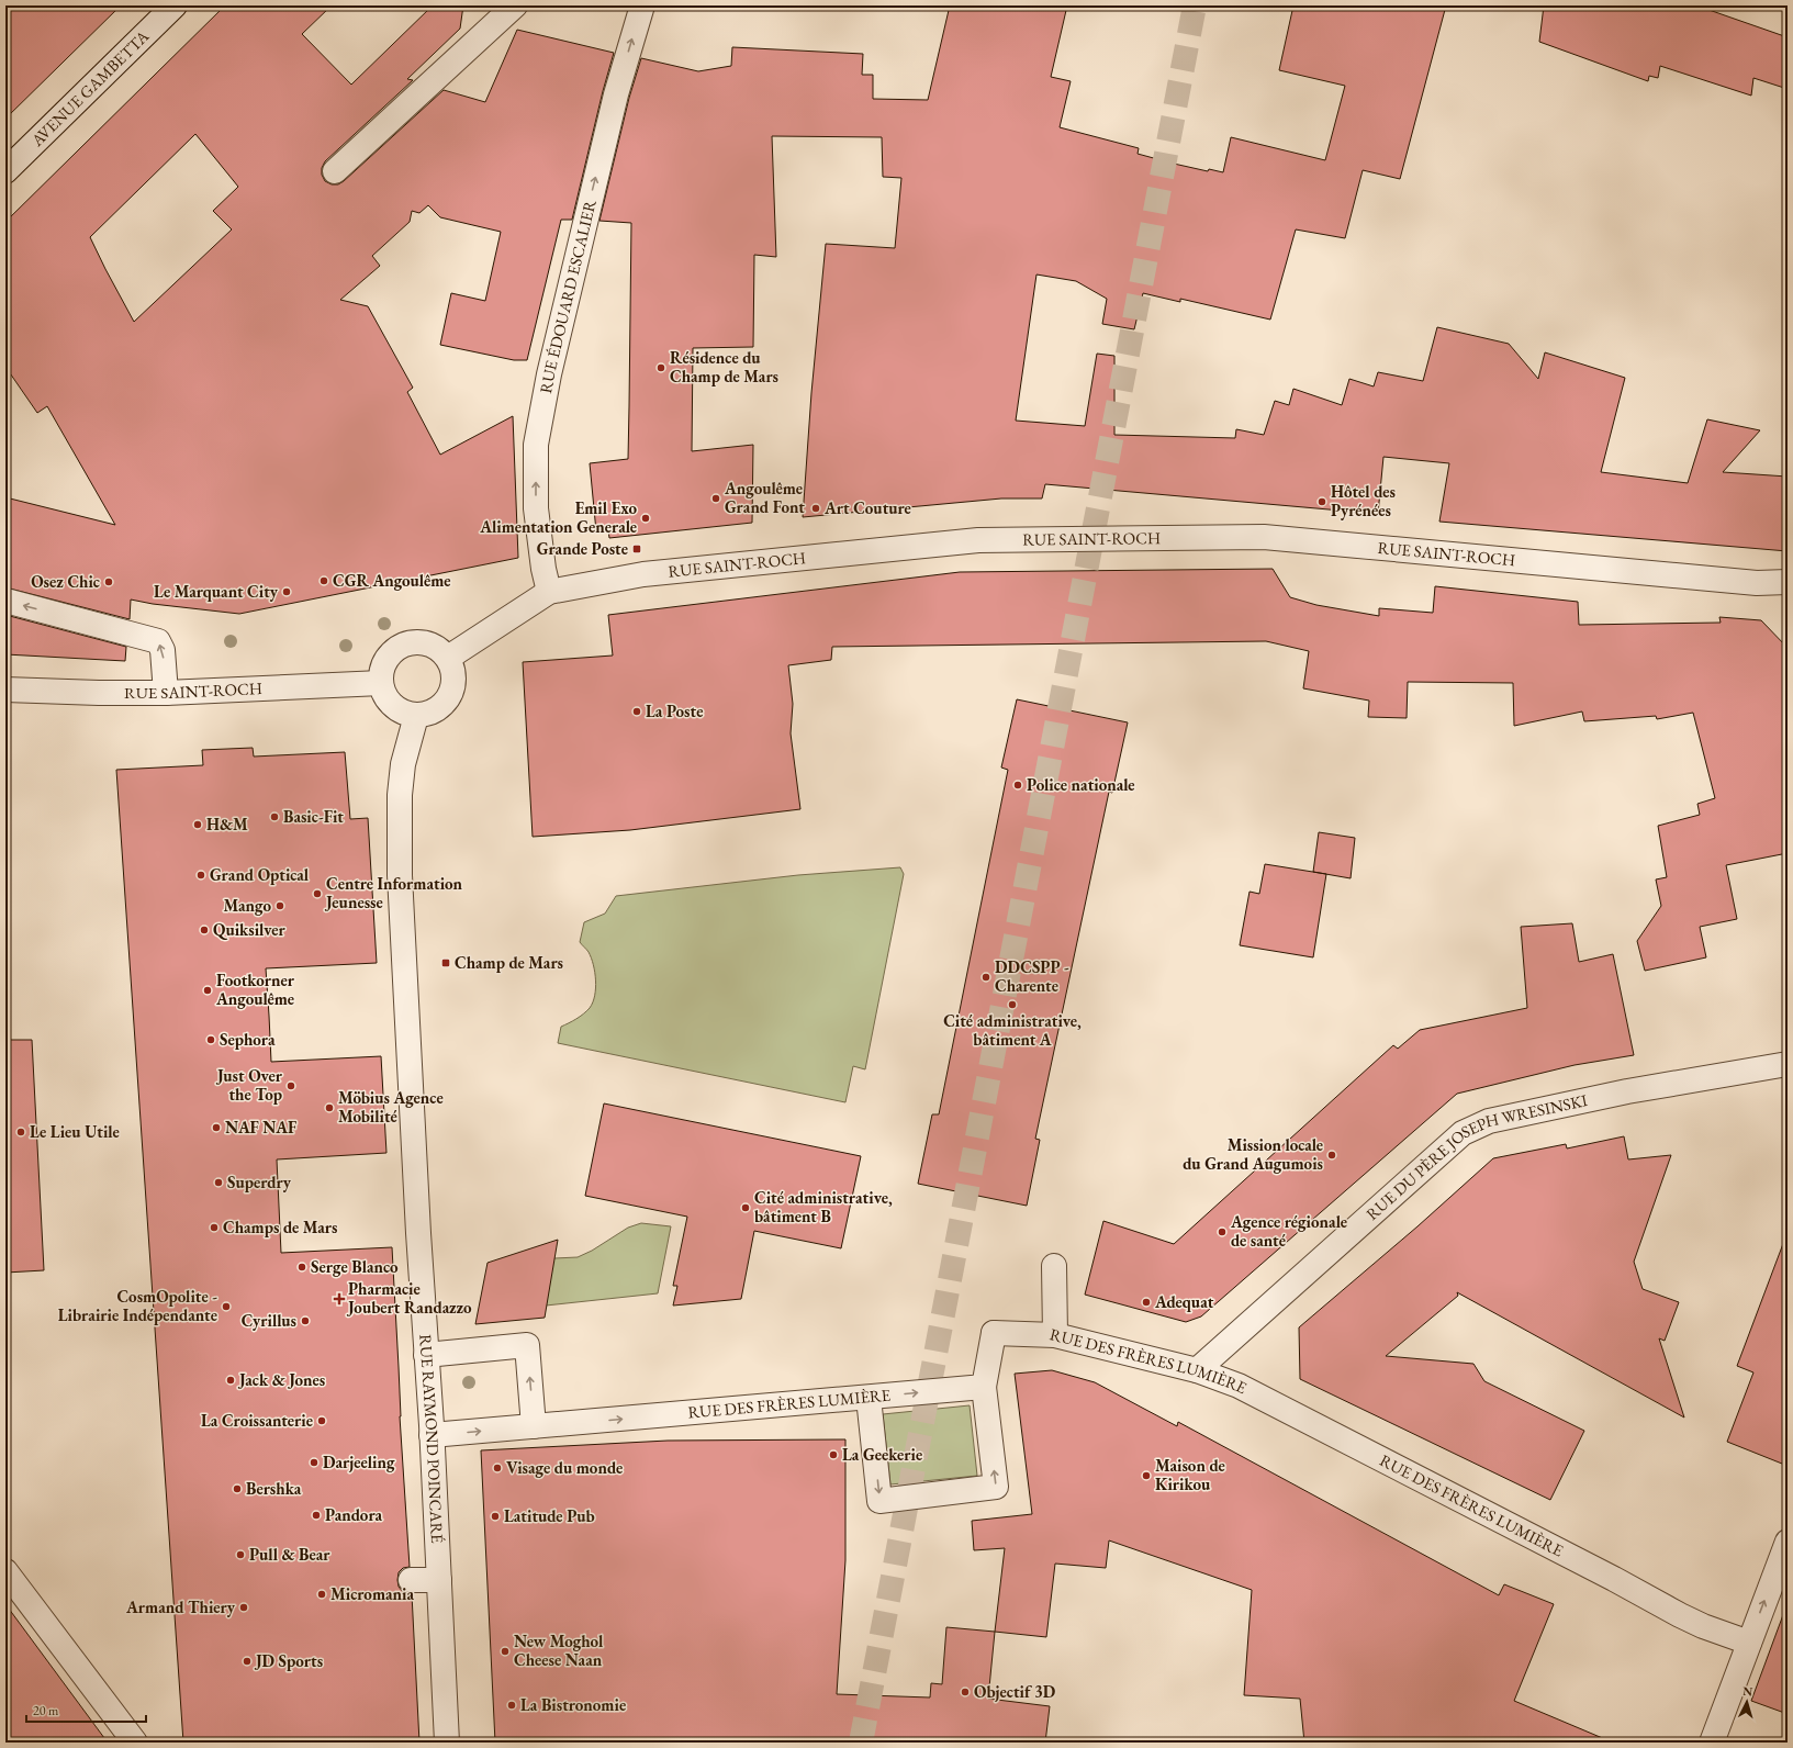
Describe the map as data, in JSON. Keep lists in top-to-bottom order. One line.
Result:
{"streets":{"street":["AVENUE GAMBETTA","RUE ÉDOUARD ESCALIER","RUE SAINT-ROCH","RUE DU PÈRE JOSEPH WRESINSKI","RUE DES FRÈRES LUMIÈRE","RUE RAYMOND POINCARÉ"]},"crossings":[["RUE ÉDOUARD ESCALIER","RUE SAINT-ROCH"],["RUE SAINT-ROCH","RUE RAYMOND POINCARÉ"],["RUE DU PÈRE JOSEPH WRESINSKI","RUE DES FRÈRES LUMIÈRE"],["RUE DES FRÈRES LUMIÈRE","RUE RAYMOND POINCARÉ"]],"one_way":["RUE ÉDOUARD ESCALIER","RUE DES FRÈRES LUMIÈRE"],"places":{"other":["Résidence du Champ de Mars","Angoulême Grand Font","Hôtel des Pyrénées","Art Couture","Emil Exo Alimentation Generale","CGR Angoulême","Osez Chic","Le Marquant City","La Poste","Police nationale","Basic-Fit","H&M","Grand Optical","Centre Information Jeunesse","Mango","Quiksilver","DDCSPP - Charente","Footkorner Angoulême","Cité administrative, bâtiment A","Sephora","Just Over the Top","Möbius Agence Mobilité","NAF NAF","Le Lieu Utile","Mission locale du Grand Augumois","Superdry","Cité administrative, bâtiment B","Champs de Mars","Agence régionale de santé","Serge Blanco","Adequat","CosmOpolite - Librairie Indépendante","Cyrillus","Jack & Jones","La Croissanterie","La Geekerie","Darjeeling","Visage du monde","Maison de Kirikou","Bershka","Pandora","Latitude Pub","Pull & Bear","Micromania","Armand Thiery","New Moghol Cheese Naan","JD Sports","Objectif 3D","La Bistronomie"],"transit":["Grande Poste","Champ de Mars"],"health":["Pharmacie Joubert Randazzo"]},"scale_bar":"20 m","north":"top"}
